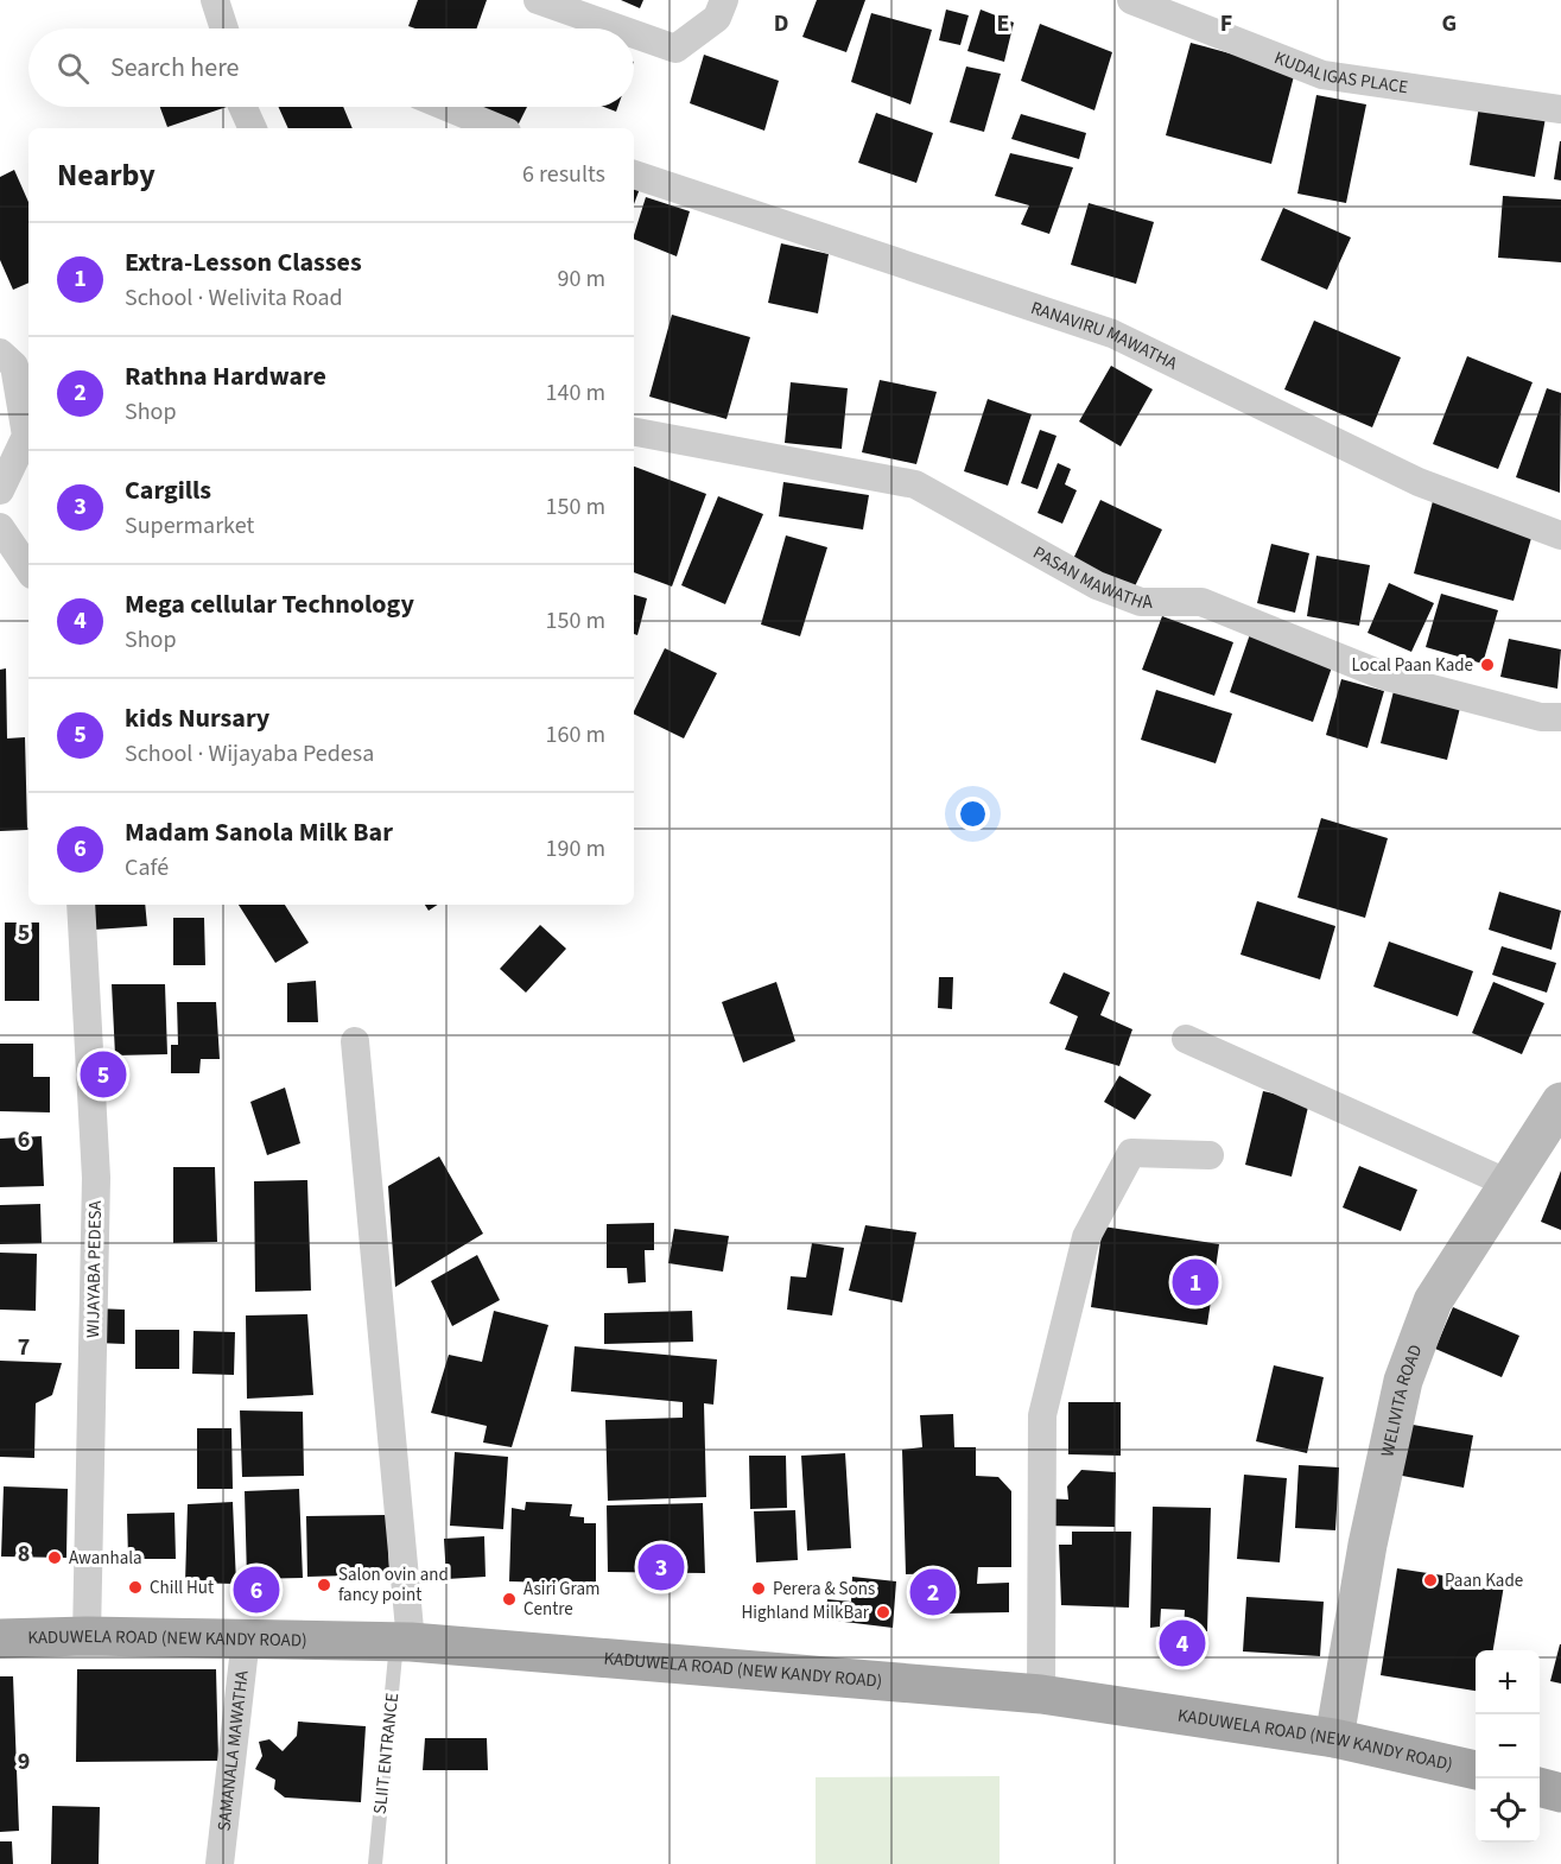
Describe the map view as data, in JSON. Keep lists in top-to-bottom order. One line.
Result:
{"streets":{"main road":["KADUWELA ROAD (NEW KANDY ROAD)"],"street":["KUDALIGAS PLACE","RANAVIRU MAWATHA","PASAN MAWATHA","WIJAYABA PEDESA","WELIVITA ROAD","SAMANALA MAWATHA"],"lane":["SLIIT ENTRANCE"]},"crossings":[["WIJAYABA PEDESA","KADUWELA ROAD (NEW KANDY ROAD)"],["WELIVITA ROAD","KADUWELA ROAD (NEW KANDY ROAD)"],["KADUWELA ROAD (NEW KANDY ROAD)","SAMANALA MAWATHA"],["KADUWELA ROAD (NEW KANDY ROAD)","SLIIT ENTRANCE"]],"places":["Local Paan Kade","Awanhala","Paan Kade","Salon ovin and fancy point","Chill Hut","Perera & Sons","Asiri Gram Centre","Highland MilkBar"],"page":{"search":"Search here","heading":["Nearby","6 results"],"list":[{"mark":"1","name":"Extra-Lesson Classes","note":"School · Welivita Road","value":"90 m"},{"mark":"2","name":"Rathna Hardware","note":"Shop","value":"140 m"},{"mark":"3","name":"Cargills","note":"Supermarket","value":"150 m"},{"mark":"4","name":"Mega cellular Technology","note":"Shop","value":"150 m"},{"mark":"5","name":"kids Nursary","note":"School · Wijayaba Pedesa","value":"160 m"},{"mark":"6","name":"Madam Sanola Milk Bar","note":"Café","value":"190 m"}],"pins":["5","1","3","6","2","4"],"map_buttons":["+","−"]},"grid":{"columns":["D","E","F","G"],"rows":["5","6","7","8","9"]}}
